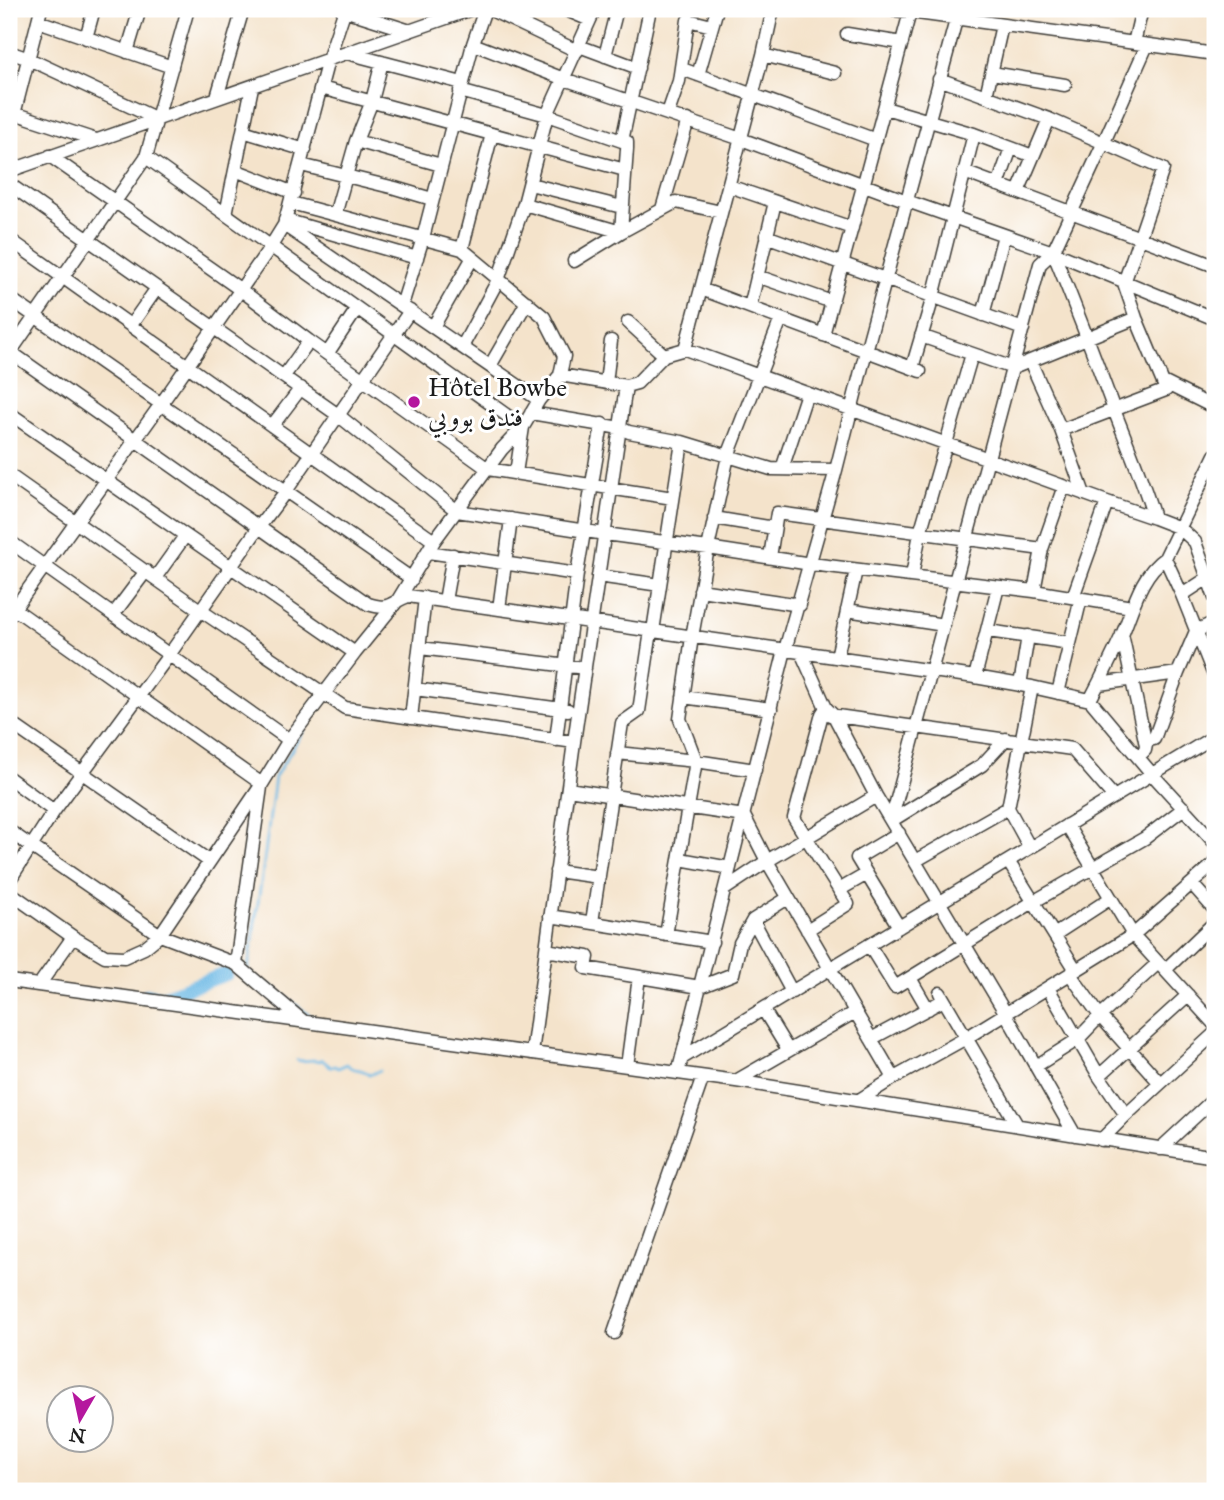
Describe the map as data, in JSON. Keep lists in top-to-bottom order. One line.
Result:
{"places":["Hôtel Bowbe فندق بووبي"],"north":"bottom"}
